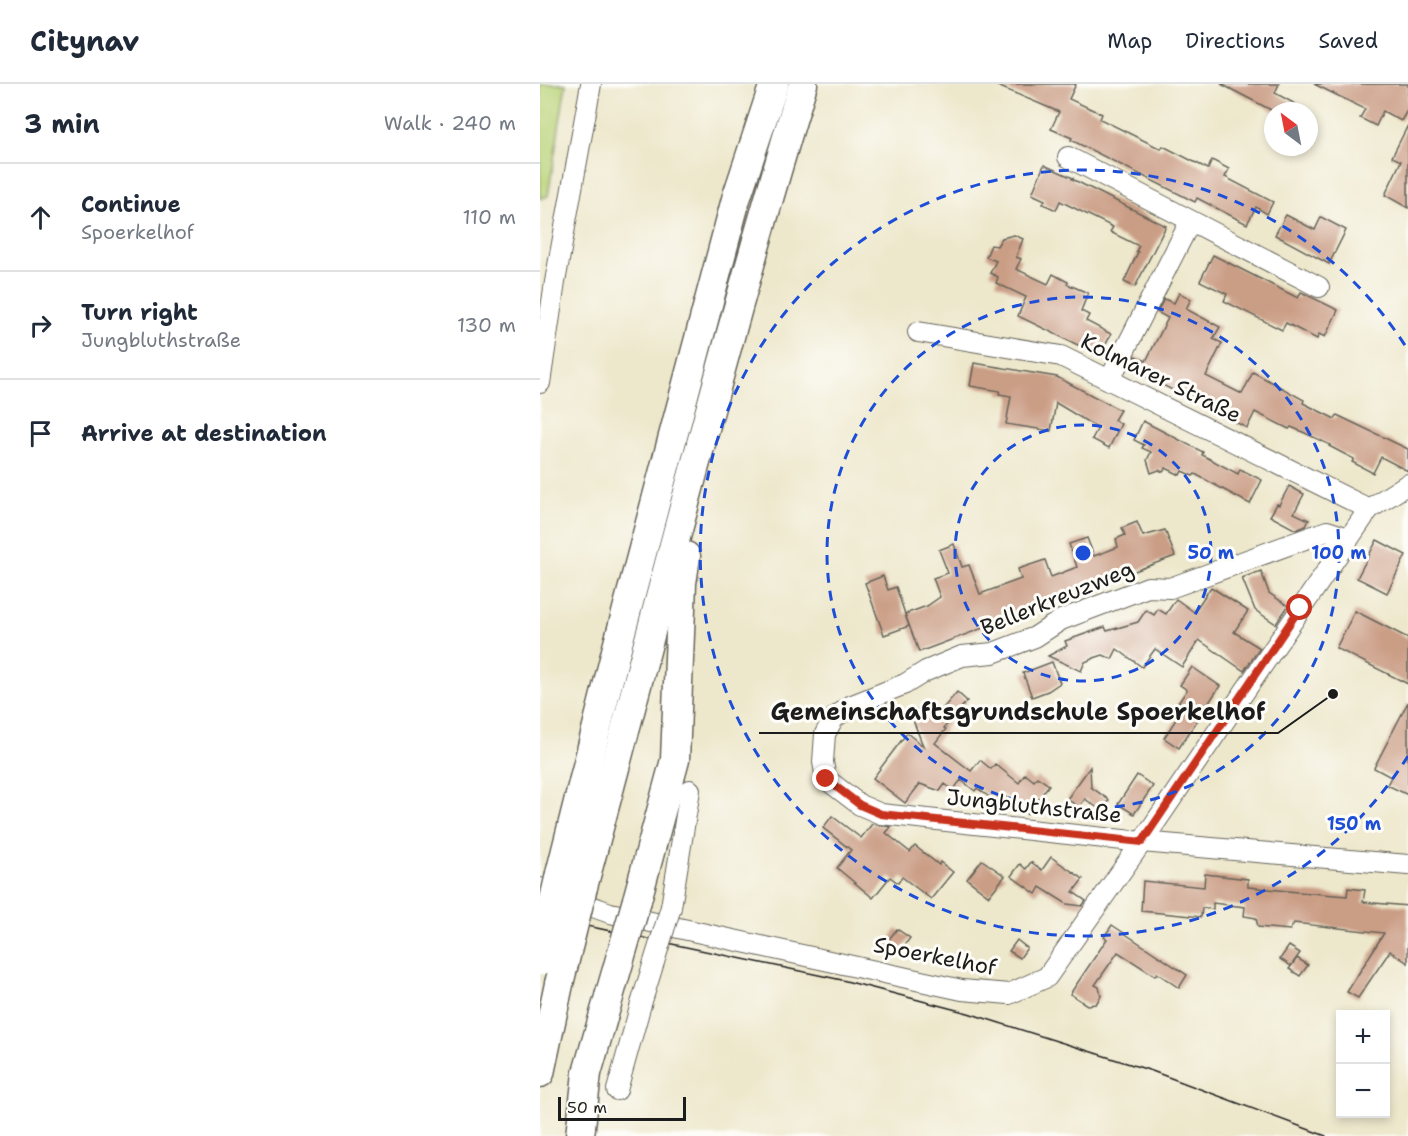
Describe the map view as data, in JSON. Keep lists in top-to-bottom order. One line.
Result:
{"streets":{"street":["Kolmarer Straße","Bellerkreuzweg","Jungbluthstraße","Spoerkelhof"]},"crossings":[["Kolmarer Straße","Spoerkelhof"],["Bellerkreuzweg","Jungbluthstraße"],["Bellerkreuzweg","Spoerkelhof"],["Jungbluthstraße","Spoerkelhof"]],"places":["Gemeinschaftsgrundschule Spoerkelhof"],"scale_bar":"50 m","north":"top left","page":{"header":"Citynav","nav":["Map","Directions","Saved"],"heading":["3 min","Walk · 240 m"],"list":[["Continue","Spoerkelhof","110 m"],["Turn right","Jungbluthstraße","130 m"],"Arrive at destination"],"map_buttons":["+","−"],"scale":"50 m"},"rings":["50 m","100 m","150 m"]}
